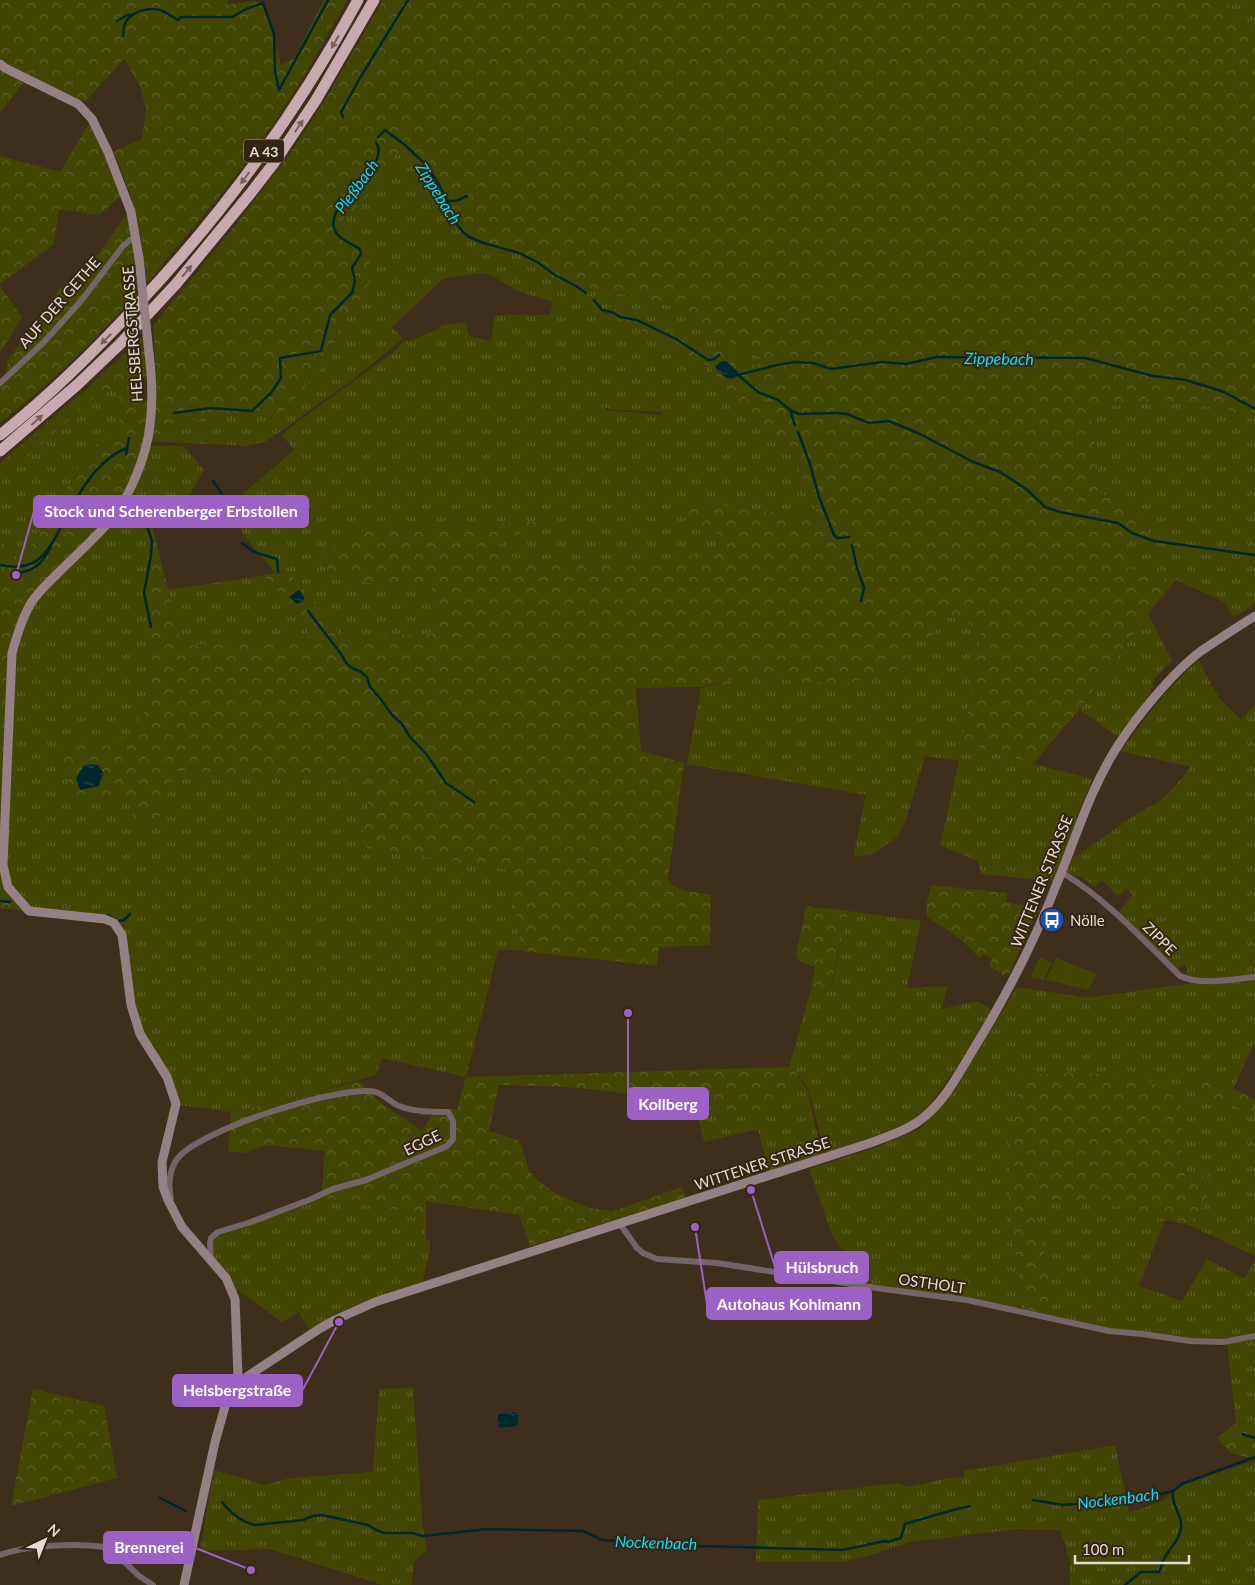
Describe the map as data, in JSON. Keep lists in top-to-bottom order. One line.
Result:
{"streets":{"highway":["A 43"],"main road":["HELSBERGSTRASSE","WITTENER STRASSE"],"street":["AUF DER GETHE","ZIPPE","EGGE","OSTHOLT"]},"crossings":[["AUF DER GETHE","HELSBERGSTRASSE"],["HELSBERGSTRASSE","WITTENER STRASSE"],["HELSBERGSTRASSE","EGGE"],["WITTENER STRASSE","ZIPPE"],["WITTENER STRASSE","OSTHOLT"]],"water":["Pleßbach","Zippebach","Nockenbach"],"places":{"other":["Stock und Scherenberger Erbstollen","Kollberg","Hülsbruch","Autohaus Kohlmann","Helsbergstraße","Brennerei"],"bus stop":["Nölle"]},"scale_bar":"100 m","north":"top right"}
